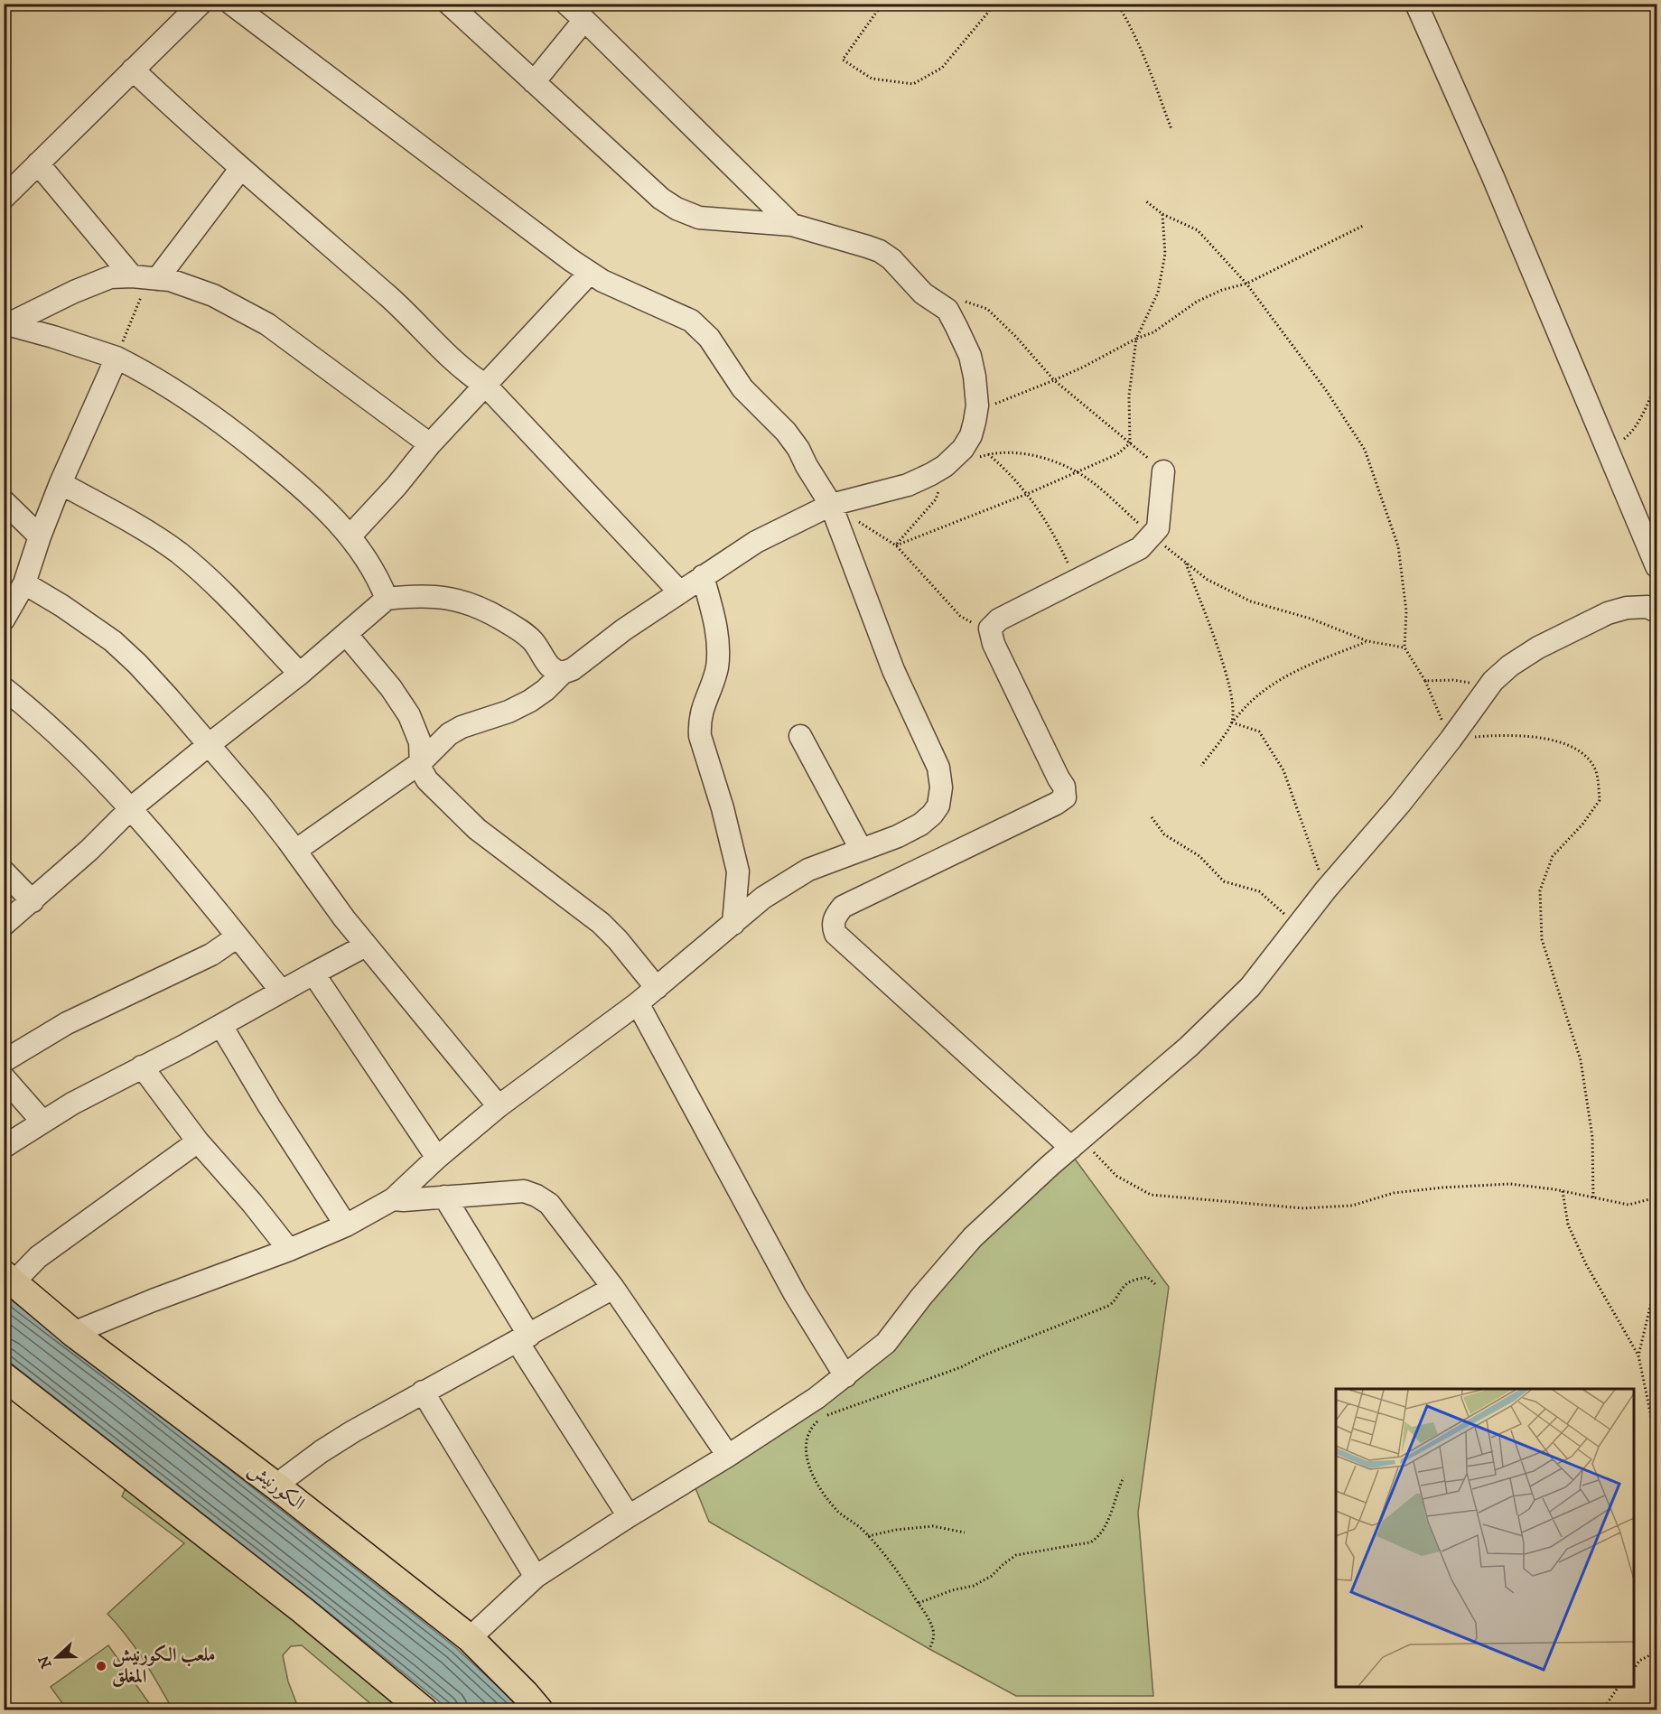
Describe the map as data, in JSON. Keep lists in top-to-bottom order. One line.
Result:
{"streets":{"main road":["الكورنيش"]},"places":["ملعب الكورنيش المغلق"],"north":"left"}
